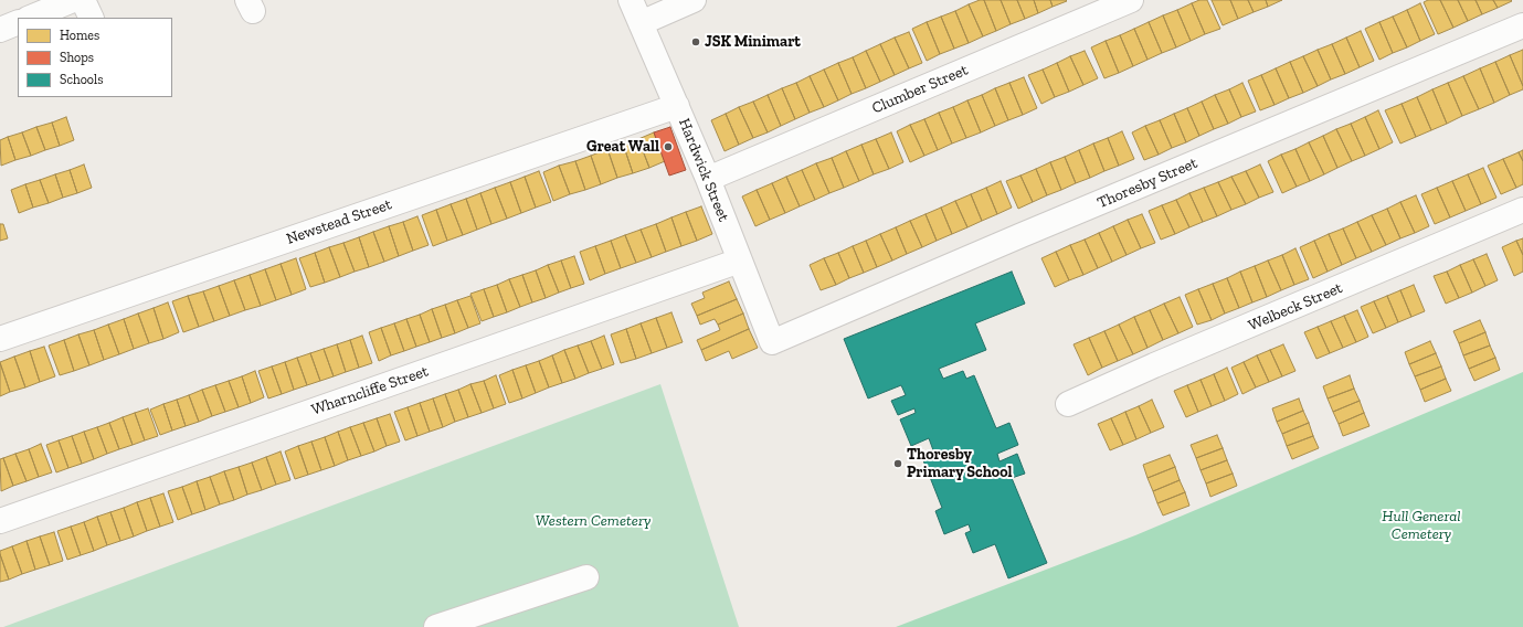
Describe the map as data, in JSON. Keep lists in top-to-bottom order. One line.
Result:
{"streets":{"street":["Clumber Street","Hardwick Street","Thoresby Street","Newstead Street","Welbeck Street","Wharncliffe Street"]},"crossings":[["Clumber Street","Hardwick Street"],["Hardwick Street","Thoresby Street"],["Hardwick Street","Newstead Street"],["Hardwick Street","Wharncliffe Street"]],"parks":["Hull General Cemetery","Western Cemetery"],"places":["JSK Minimart","Great Wall","Thoresby Primary School"],"legend":["Homes","Shops","Schools"]}
